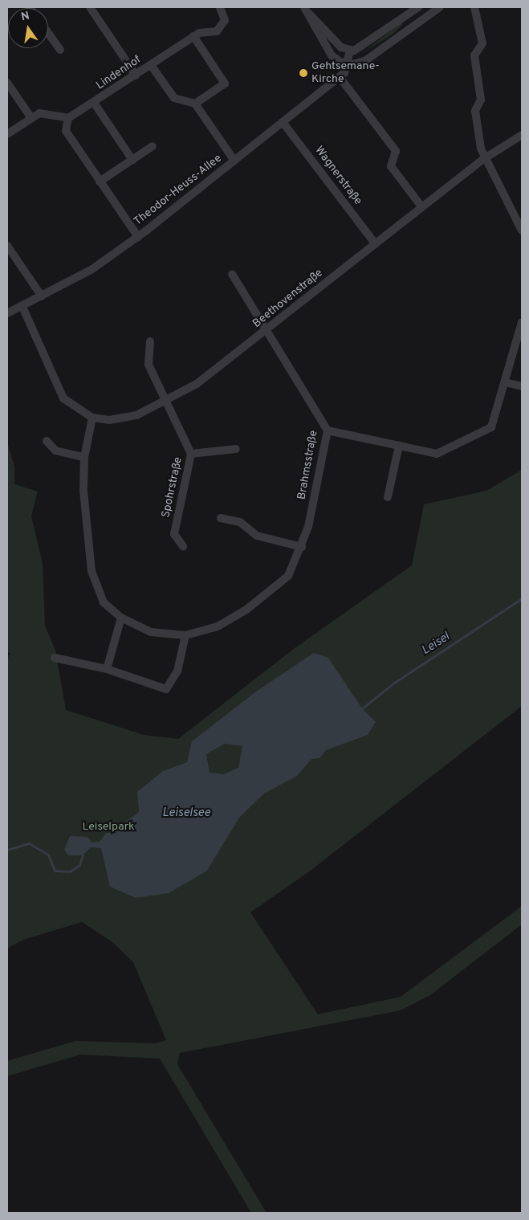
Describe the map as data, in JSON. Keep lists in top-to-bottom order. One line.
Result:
{"streets":{"street":["Lindenhof","Wagnerstraße","Theodor-Heuss-Allee","Beethovenstraße","Brahmsstraße","Spohrstraße"]},"crossings":[["Wagnerstraße","Theodor-Heuss-Allee"],["Wagnerstraße","Beethovenstraße"],["Theodor-Heuss-Allee","Beethovenstraße"],["Beethovenstraße","Brahmsstraße"],["Beethovenstraße","Spohrstraße"]],"water":["Leisel","Leiselsee"],"parks":["Leiselpark"],"places":["Gehtsemane- Kirche"],"north":"top"}
